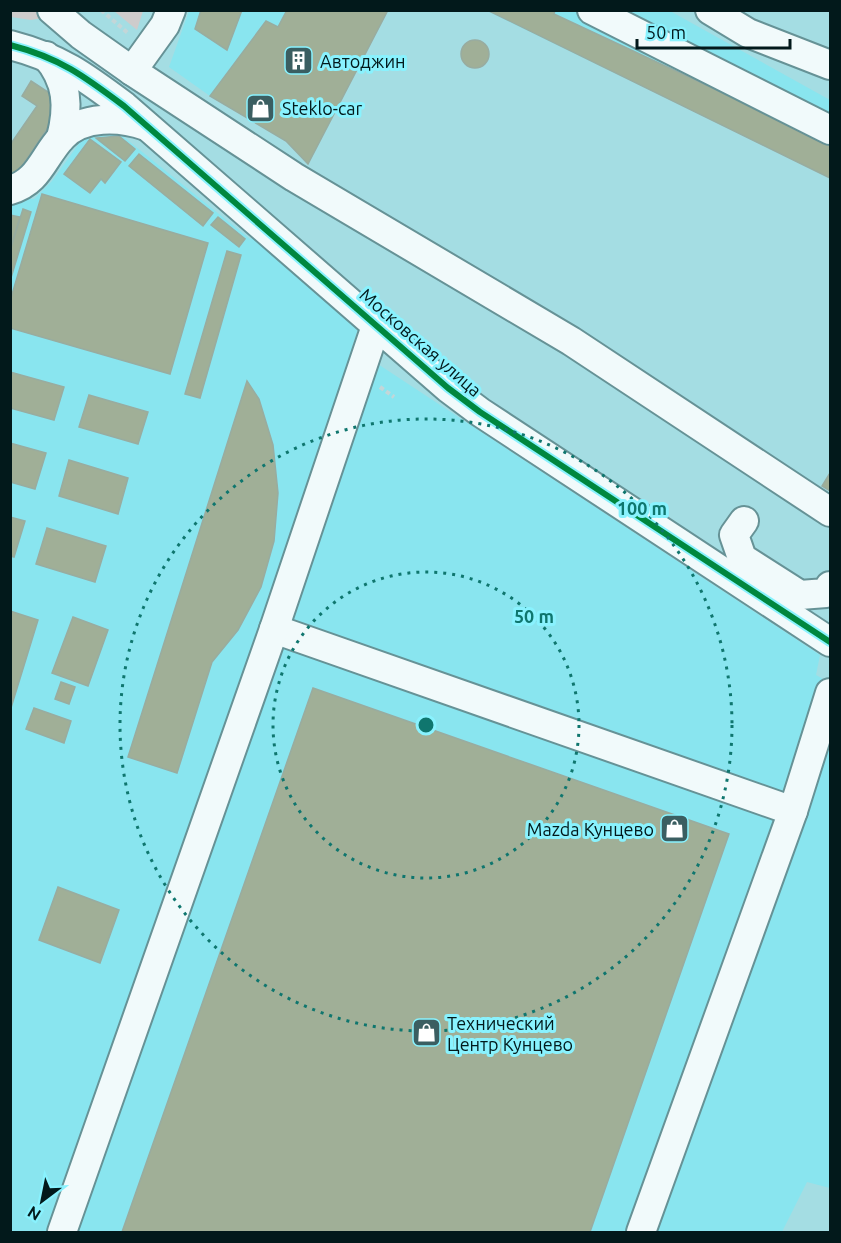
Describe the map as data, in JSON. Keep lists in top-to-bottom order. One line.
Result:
{"streets":{"street":["Московская улица"]},"places":{"building":["Автоджин"],"shop":["Steklo-car","Mazda Кунцево","Технический Центр Кунцево"]},"scale_bar":"50 m","north":"bottom left","rings":["100 m","50 m"]}
